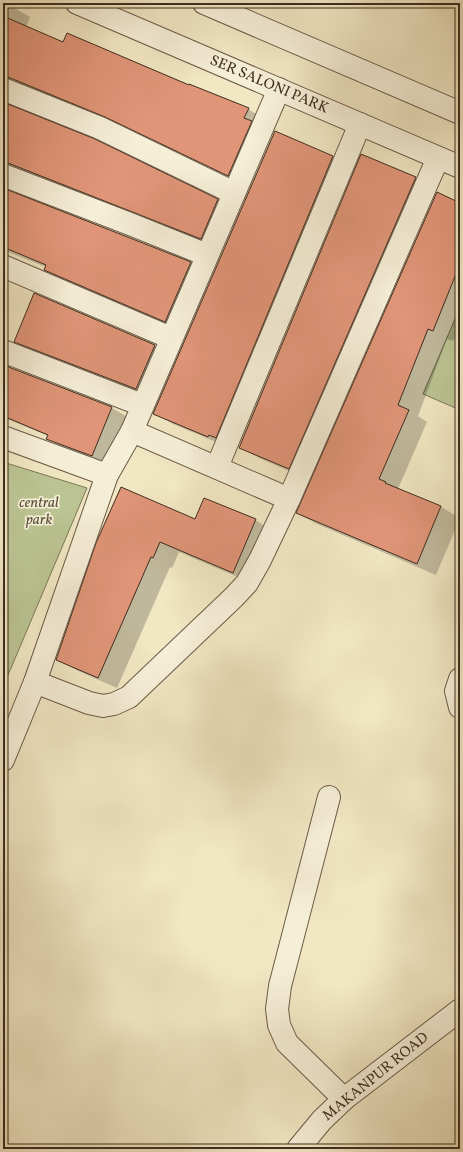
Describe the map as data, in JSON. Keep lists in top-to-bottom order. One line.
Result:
{"streets":{"street":["SER SALONI PARK","MAKANPUR ROAD"]},"parks":["central park"]}
